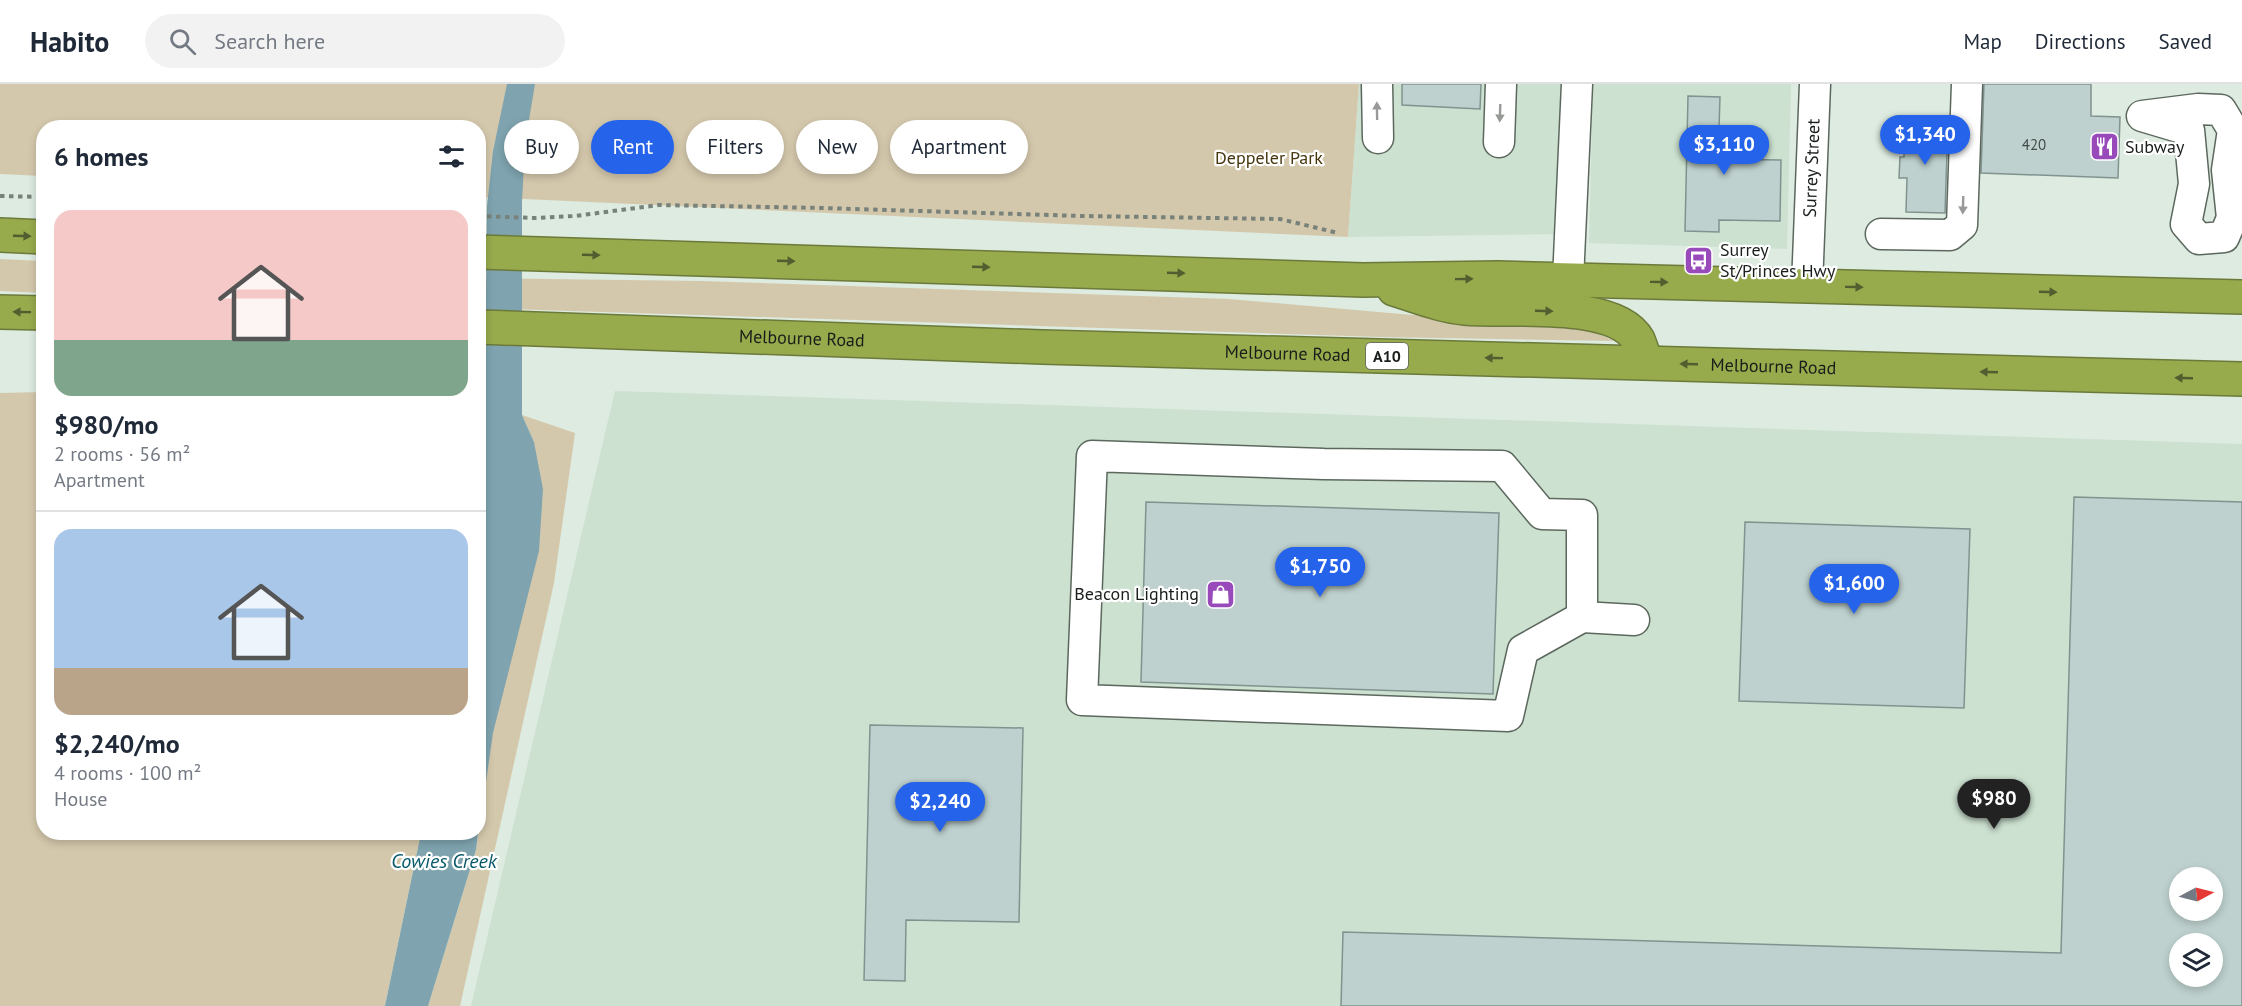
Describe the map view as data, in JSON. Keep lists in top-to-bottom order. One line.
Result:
{"streets":{"highway":["Melbourne Road","A10"],"street":["Surrey Street"]},"water":["Cowies Creek"],"parks":["Deppeler Park"],"places":{"restaurant":["Subway"],"bus stop":["Surrey St/Princes Hwy"],"shop":["Beacon Lighting"]},"house_numbers":["420"],"north":"right","page":{"header":"Habito","search":"Search here","nav":["Map","Directions","Saved"],"price":["$1,340","$3,110","$1,750","$1,600","$980","$2,240"],"chip":["Buy","Rent","Filters","New","Apartment"],"heading":"6 homes","list":[{"name":"$980/mo","note":"2 rooms · 56 m² · Apartment"},{"name":"$2,240/mo","note":"4 rooms · 100 m² · House"}]}}
